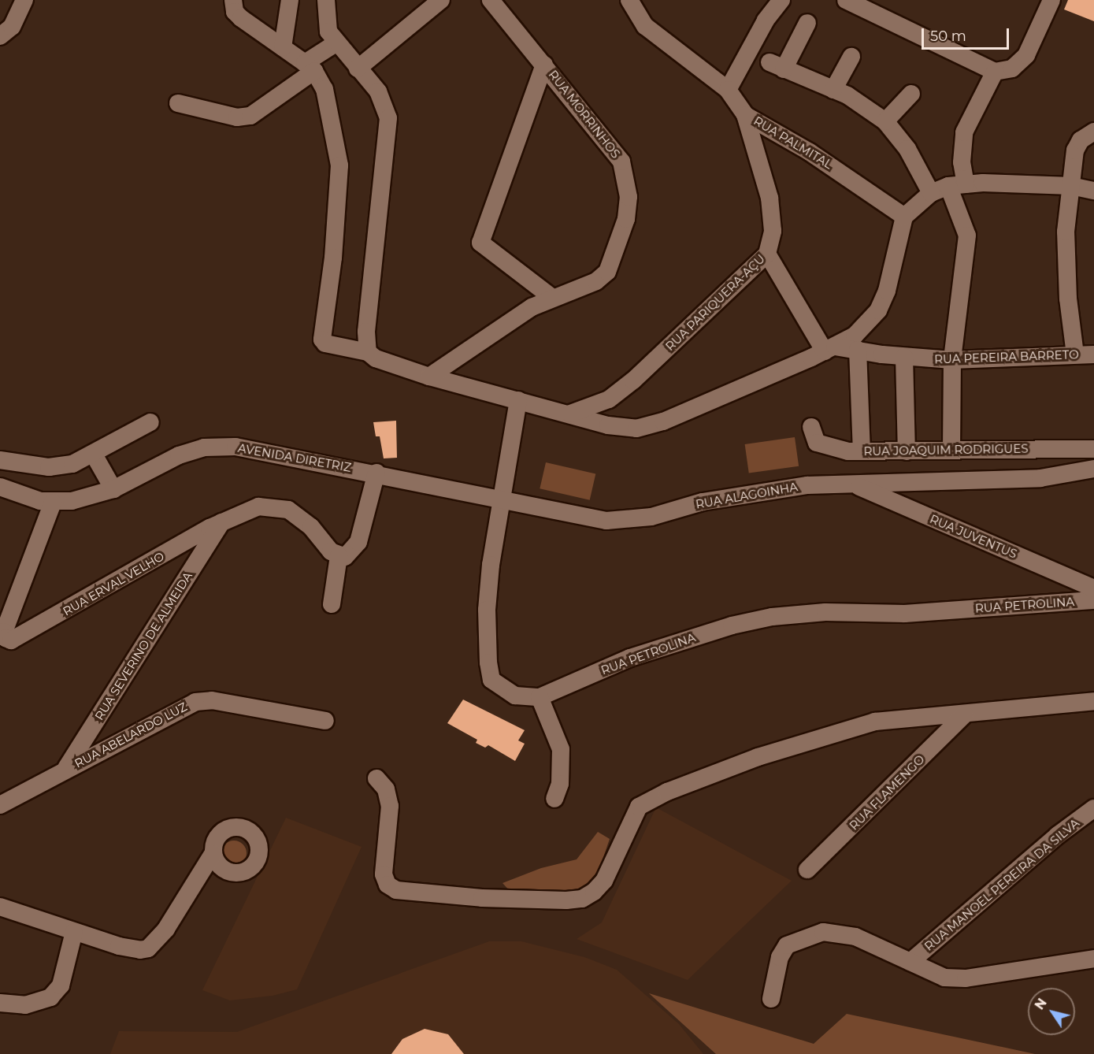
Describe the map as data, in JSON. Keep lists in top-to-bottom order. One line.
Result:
{"streets":{"street":["RUA MORRINHOS","RUA PALMITAL","RUA PARIQUERA-AÇU","RUA PEREIRA BARRETO","RUA JOAQUIM RODRIGUES","AVENIDA DIRETRIZ","RUA ALAGOINHA","RUA JUVENTUS","RUA ERVAL VELHO","RUA PETROLINA","RUA SEVERINO DE ALMEIDA","RUA ABELARDO LUZ","RUA FLAMENGO","RUA MANOEL PEREIRA DA SILVA"]},"crossings":[["RUA PALMITAL","RUA PARIQUERA-AÇU"],["AVENIDA DIRETRIZ","RUA ALAGOINHA"],["AVENIDA DIRETRIZ","RUA ERVAL VELHO"],["RUA ALAGOINHA","RUA JUVENTUS"],["RUA ALAGOINHA","RUA PETROLINA"],["RUA ERVAL VELHO","RUA SEVERINO DE ALMEIDA"],["RUA SEVERINO DE ALMEIDA","RUA ABELARDO LUZ"]],"scale_bar":"50 m","north":"top left"}
